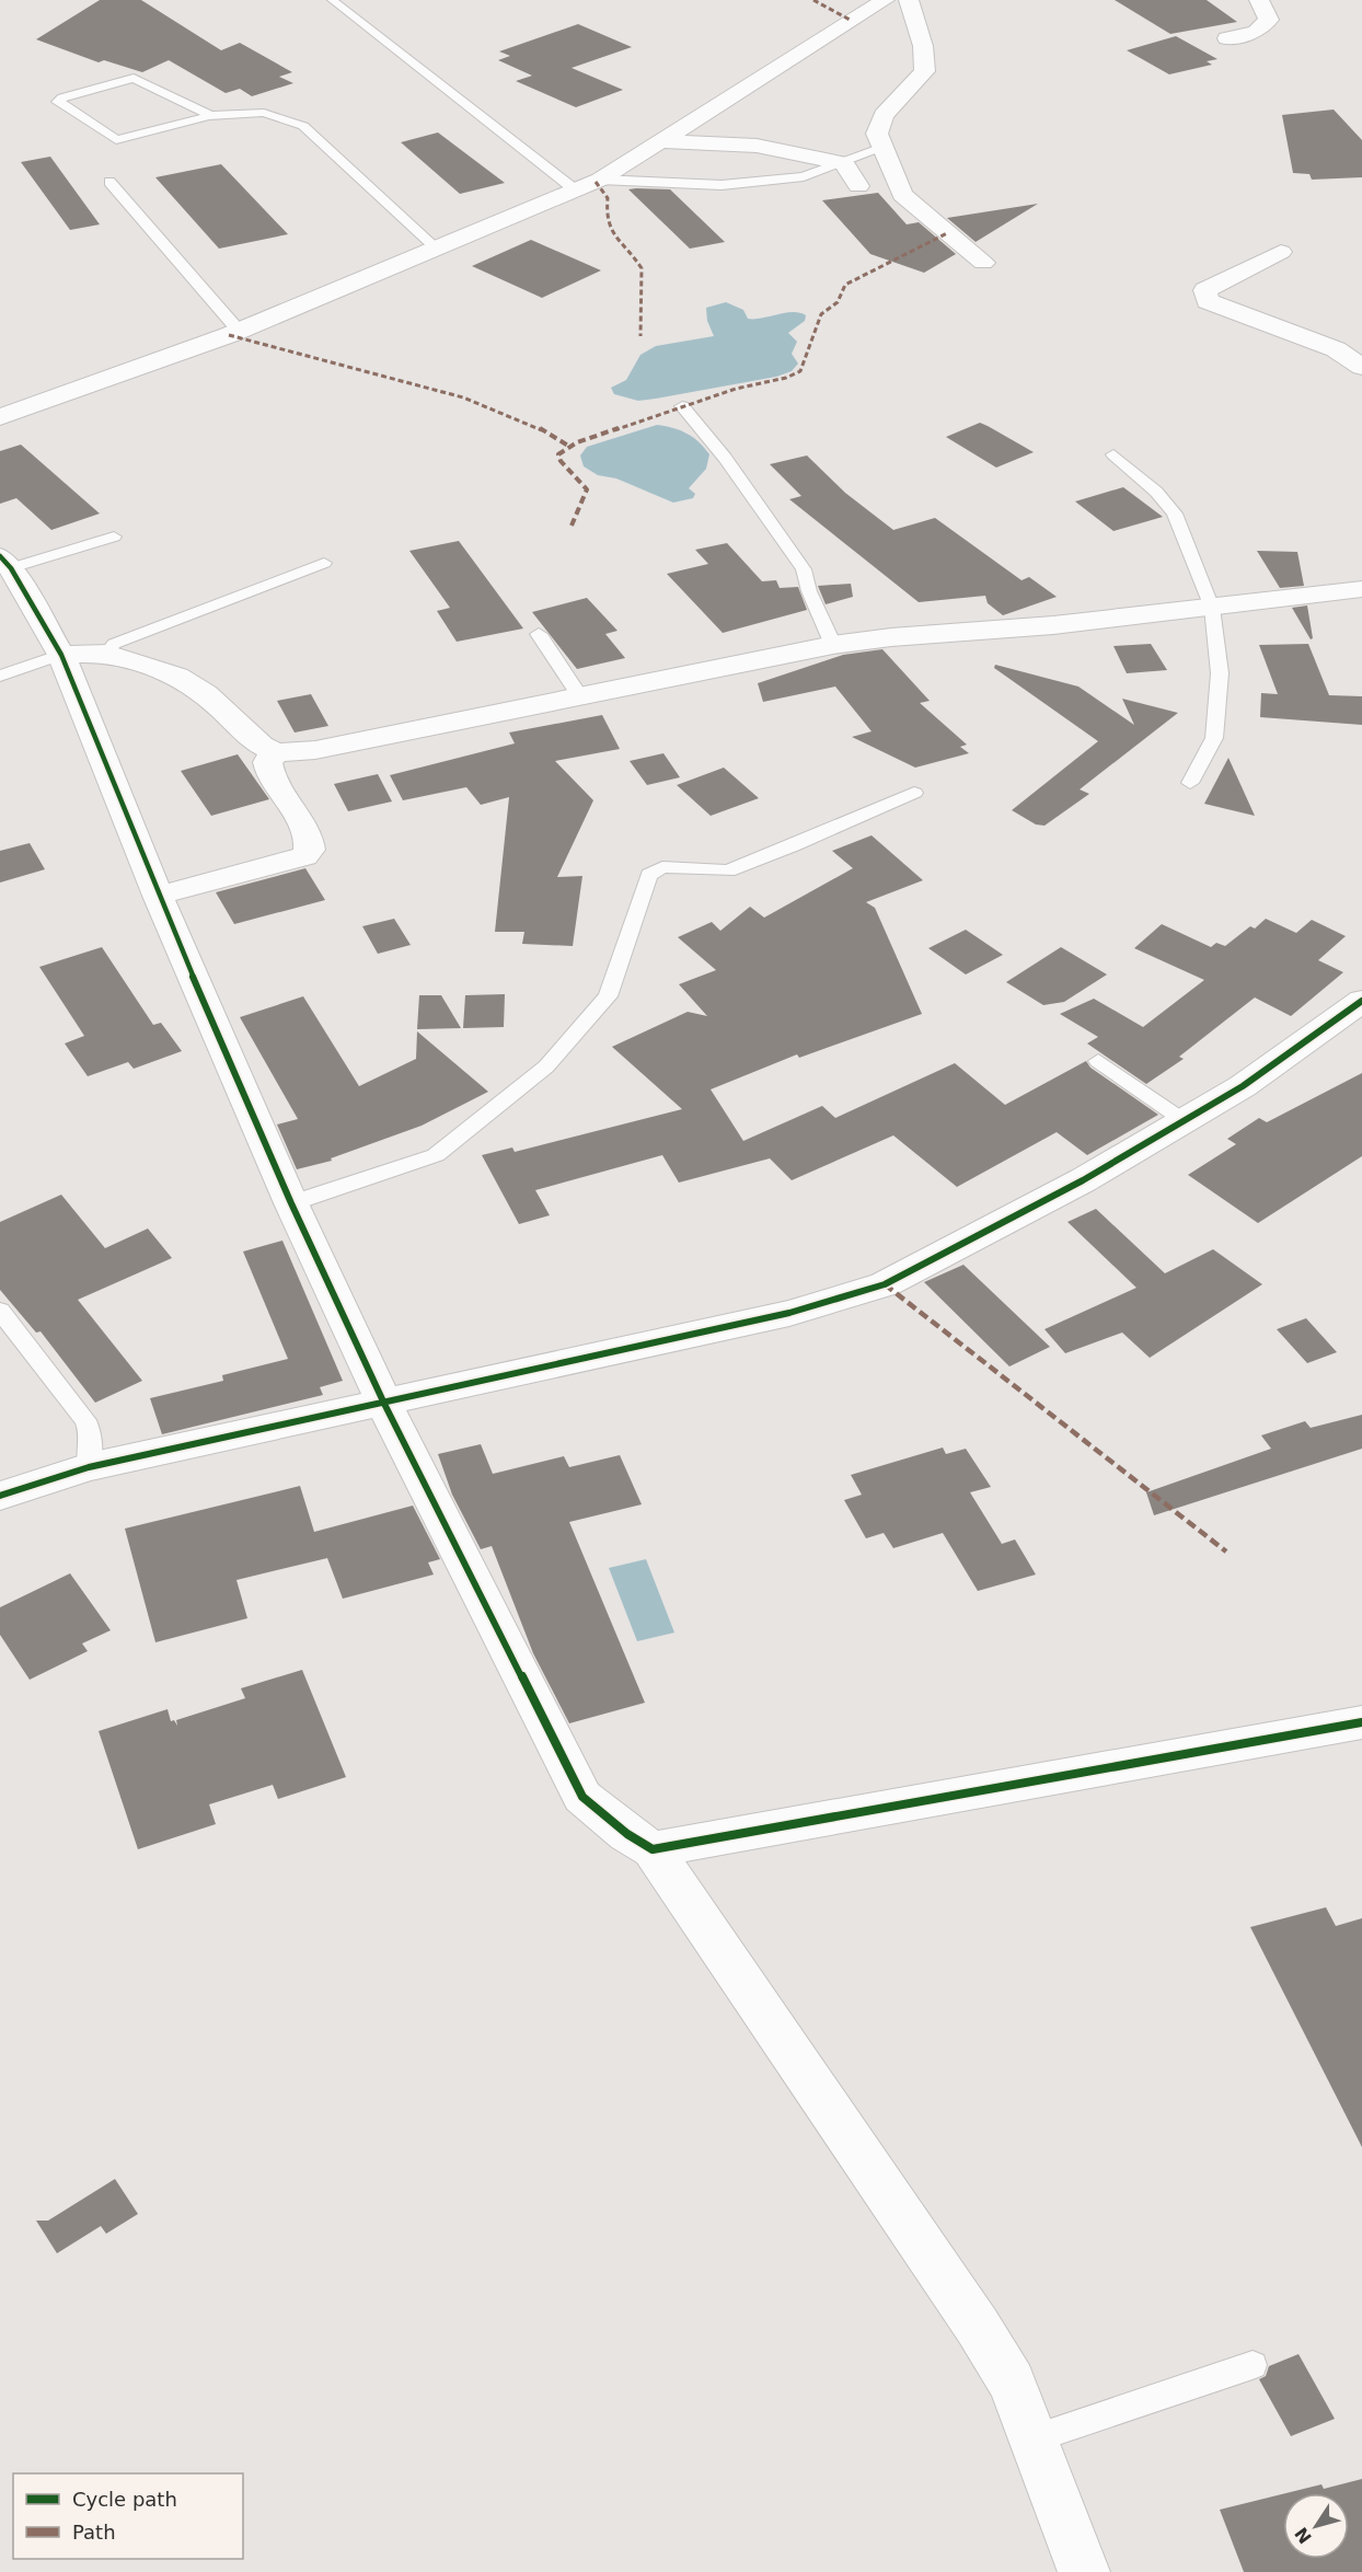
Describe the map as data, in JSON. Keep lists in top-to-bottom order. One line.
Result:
{"legend":["Cycle path","Path"],"north":"bottom left"}
